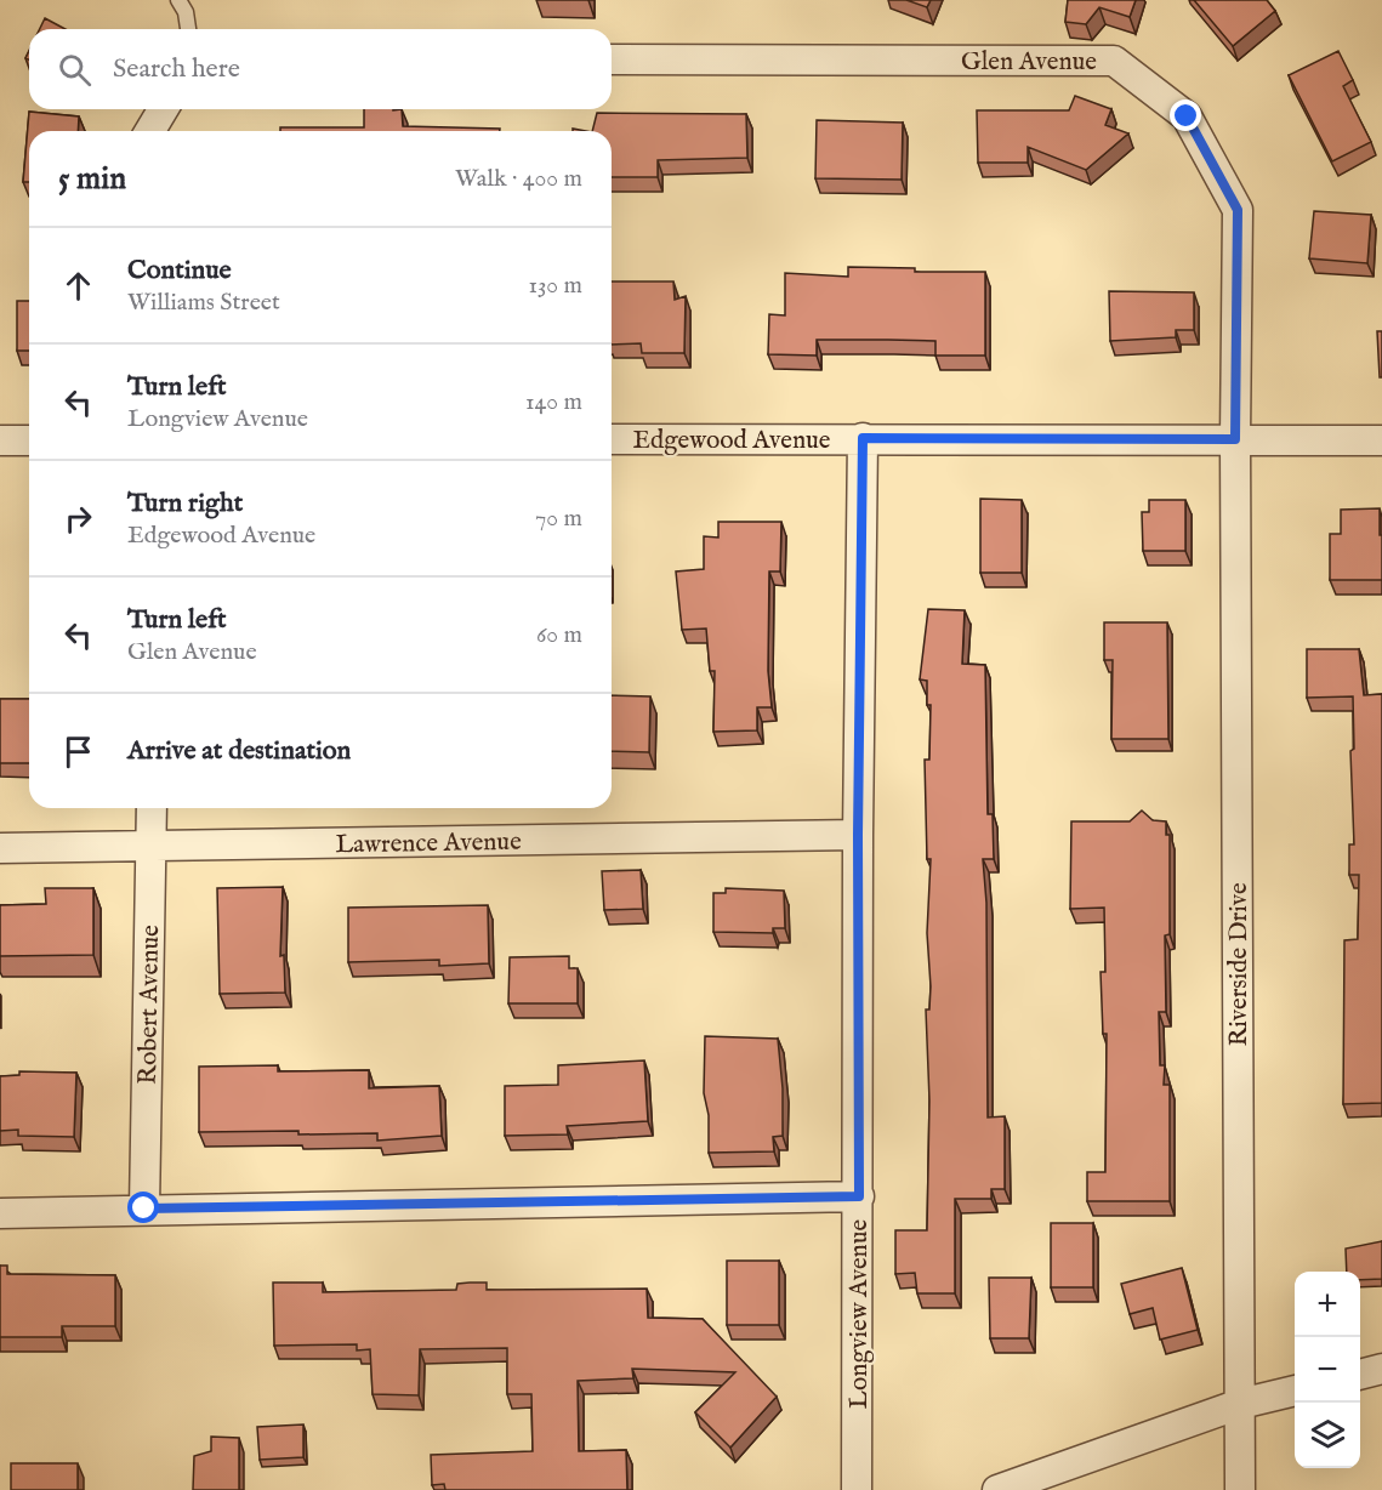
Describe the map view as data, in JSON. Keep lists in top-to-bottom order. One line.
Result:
{"streets":{"street":["Glen Avenue","Edgewood Avenue","Lawrence Avenue","Riverside Drive","Robert Avenue","Longview Avenue"]},"crossings":[["Glen Avenue","Edgewood Avenue"],["Glen Avenue","Riverside Drive"],["Edgewood Avenue","Riverside Drive"],["Edgewood Avenue","Longview Avenue"],["Lawrence Avenue","Robert Avenue"],["Lawrence Avenue","Longview Avenue"]],"page":{"search":"Search here","heading":["5 min","Walk · 400 m"],"list":[["Continue","Williams Street","130 m"],["Turn left","Longview Avenue","140 m"],["Turn right","Edgewood Avenue","70 m"],["Turn left","Glen Avenue","60 m"],"Arrive at destination"],"map_buttons":["+","−"]}}
